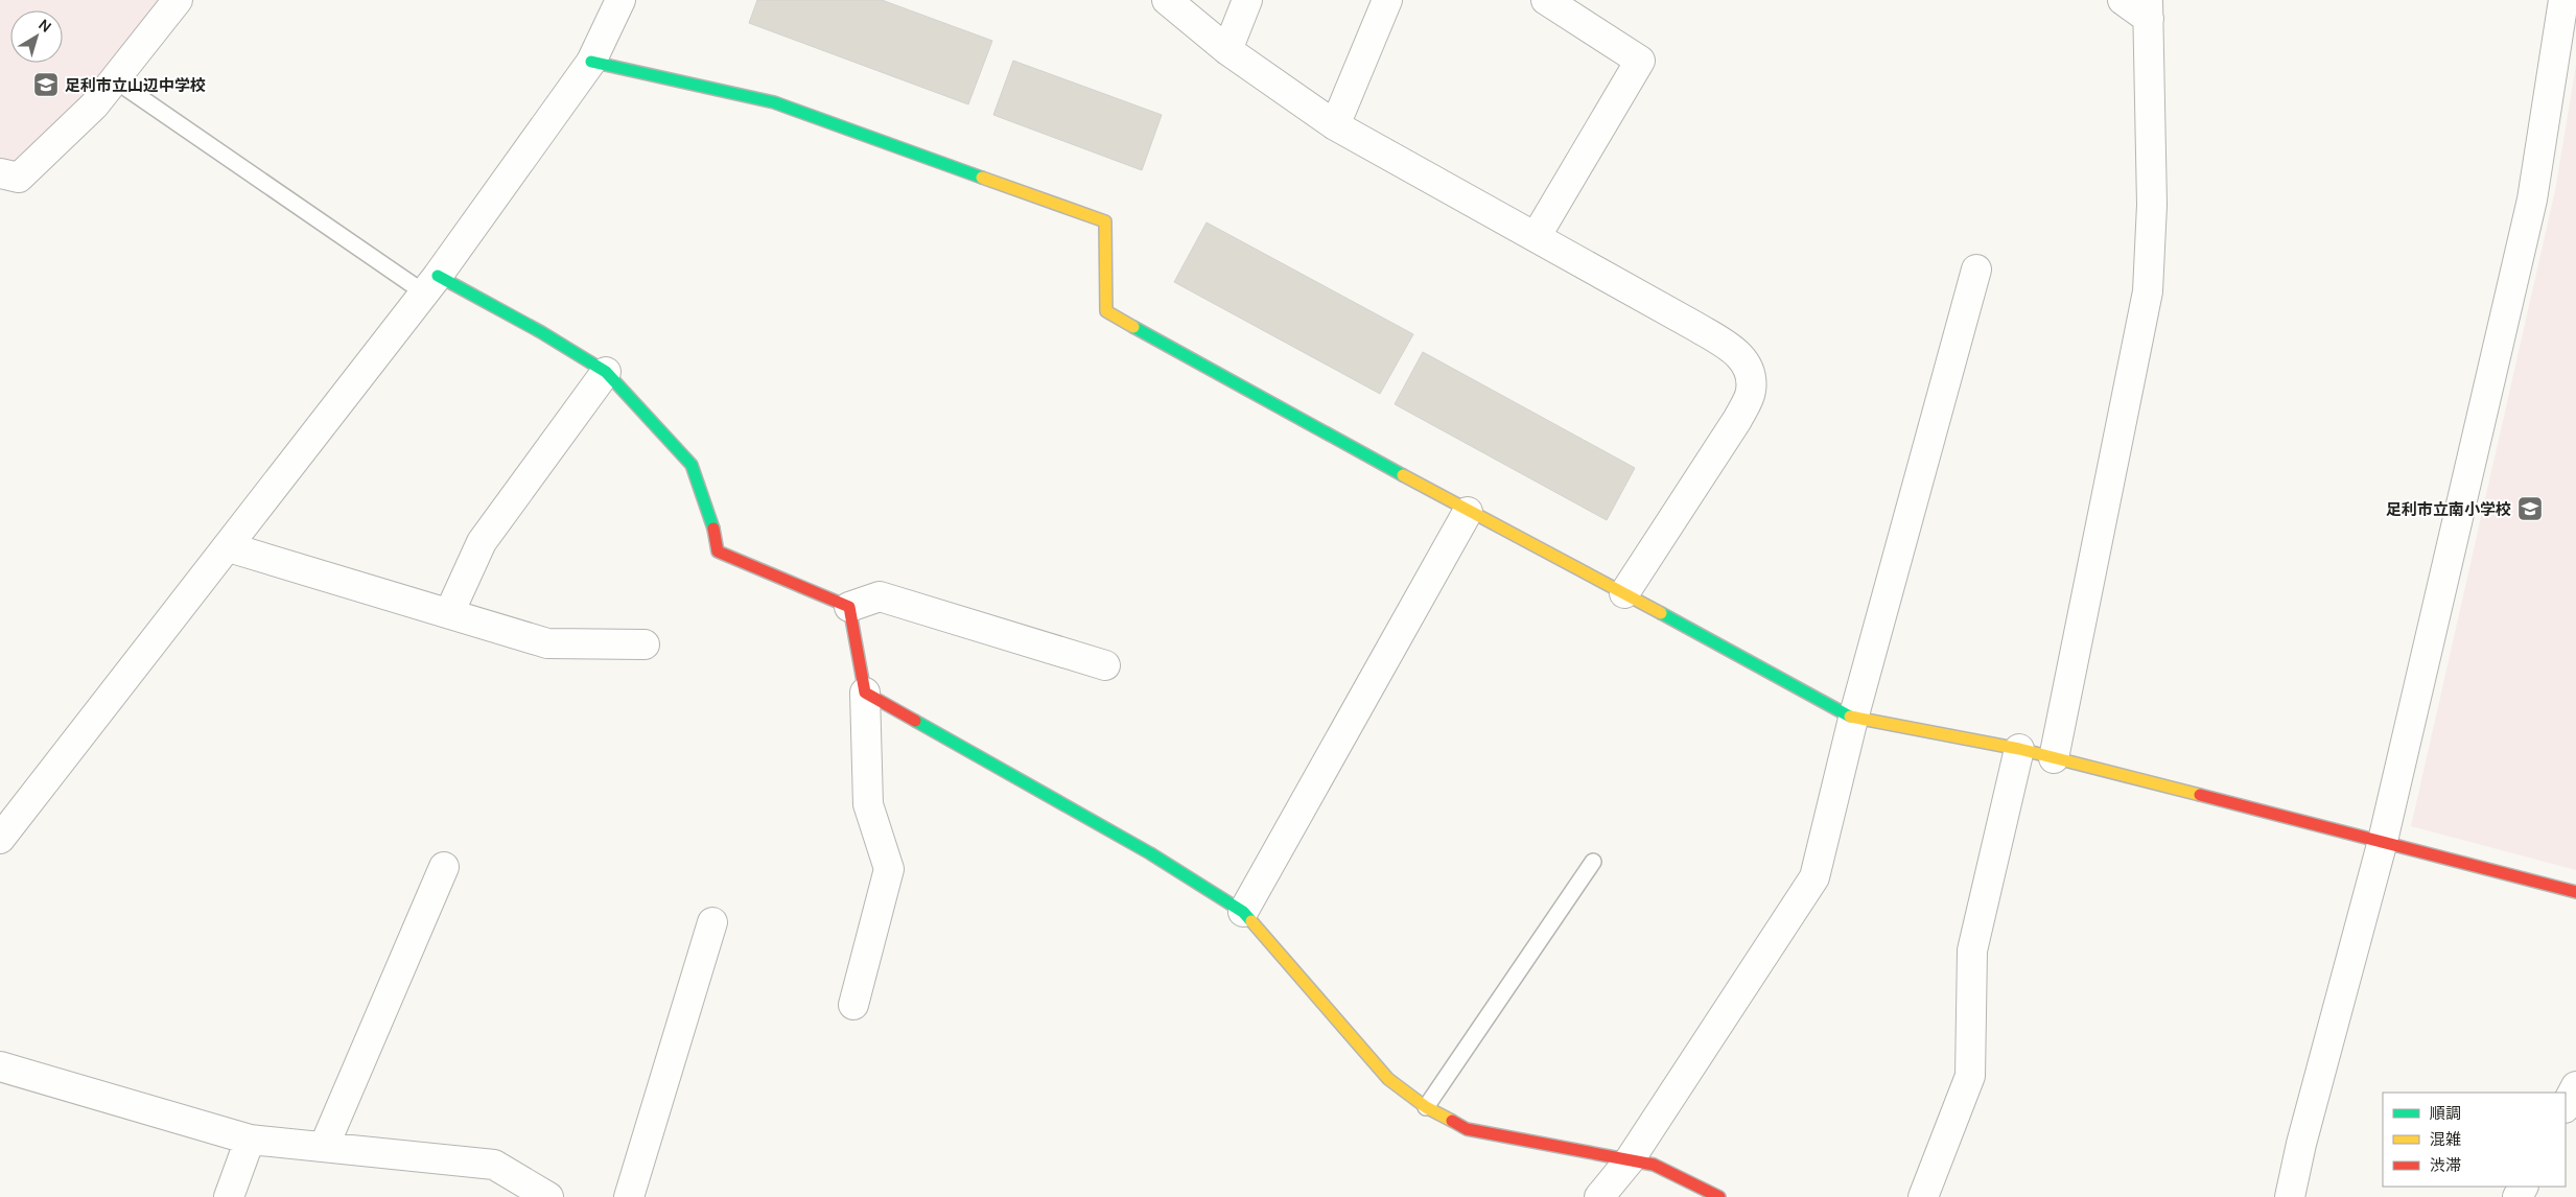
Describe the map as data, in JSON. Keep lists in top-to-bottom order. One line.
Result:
{"places":{"school or university":["足利市立山辺中学校","足利市立南小学校"]},"legend":["順調","混雑","渋滞"],"north":"top right"}
